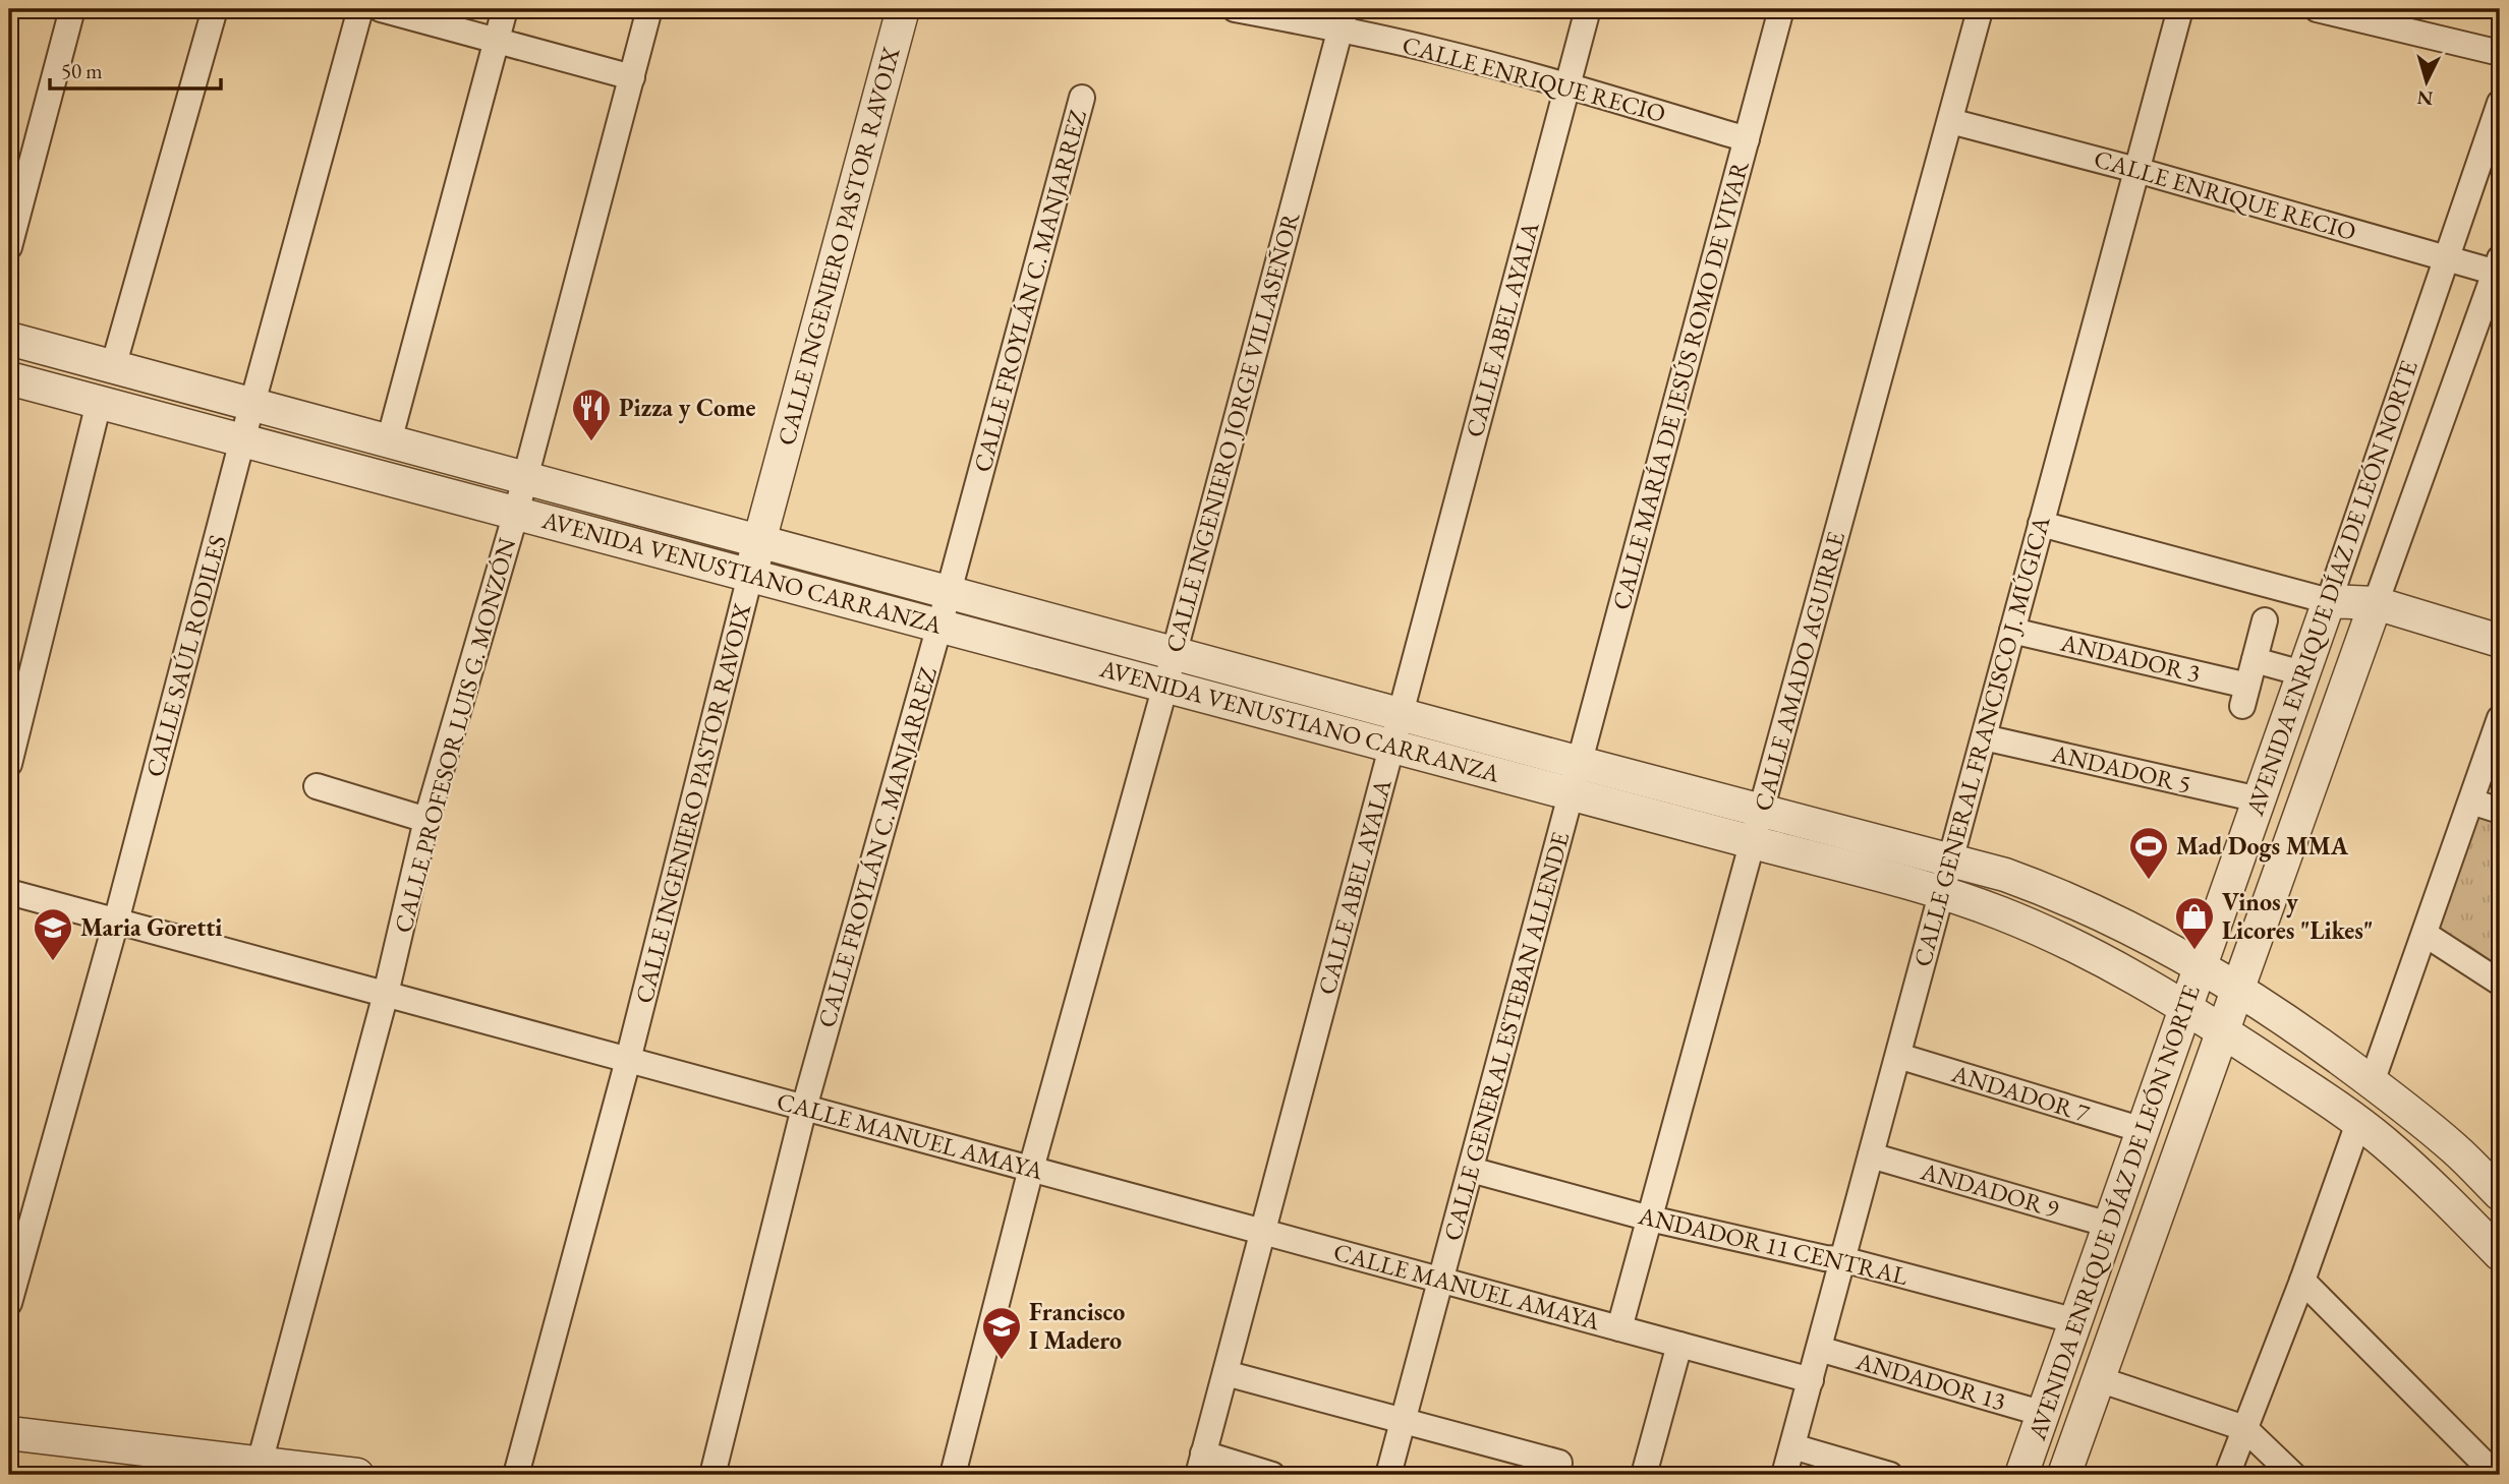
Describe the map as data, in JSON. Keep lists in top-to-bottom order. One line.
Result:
{"streets":{"street":["CALLE ENRIQUE RECIO","CALLE INGENIERO PASTOR RAVOIX","CALLE FROYLÁN C. MANJARREZ","CALLE ABEL AYALA","CALLE MARÍA DE JESÚS ROMO DE VIVAR","CALLE INGENIERO JORGE VILLASEÑOR","AVENIDA VENUSTIANO CARRANZA","AVENIDA ENRIQUE DÍAZ DE LEÓN NORTE","CALLE SAÚL RODILES","ANDADOR 3","CALLE AMADO AGUIRRE","CALLE PROFESOR LUIS G. MONZÓN","CALLE GENERAL FRANCISCO J. MÚGICA","ANDADOR 5","CALLE GENERAL ESTEBAN ALLENDE","ANDADOR 7","CALLE MANUEL AMAYA","ANDADOR 9","ANDADOR 11 CENTRAL","ANDADOR 13"]},"crossings":[["CALLE ENRIQUE RECIO","CALLE ABEL AYALA"],["CALLE ENRIQUE RECIO","CALLE MARÍA DE JESÚS ROMO DE VIVAR"],["CALLE ENRIQUE RECIO","CALLE INGENIERO JORGE VILLASEÑOR"],["CALLE ENRIQUE RECIO","AVENIDA ENRIQUE DÍAZ DE LEÓN NORTE"],["CALLE ENRIQUE RECIO","CALLE AMADO AGUIRRE"],["CALLE ENRIQUE RECIO","CALLE GENERAL FRANCISCO J. MÚGICA"],["CALLE INGENIERO PASTOR RAVOIX","AVENIDA VENUSTIANO CARRANZA"],["CALLE INGENIERO PASTOR RAVOIX","CALLE MANUEL AMAYA"],["CALLE FROYLÁN C. MANJARREZ","AVENIDA VENUSTIANO CARRANZA"],["CALLE FROYLÁN C. MANJARREZ","CALLE MANUEL AMAYA"],["CALLE ABEL AYALA","AVENIDA VENUSTIANO CARRANZA"],["CALLE ABEL AYALA","CALLE MANUEL AMAYA"],["CALLE MARÍA DE JESÚS ROMO DE VIVAR","AVENIDA VENUSTIANO CARRANZA"],["CALLE MARÍA DE JESÚS ROMO DE VIVAR","CALLE GENERAL ESTEBAN ALLENDE"],["CALLE INGENIERO JORGE VILLASEÑOR","AVENIDA VENUSTIANO CARRANZA"],["CALLE INGENIERO JORGE VILLASEÑOR","CALLE MANUEL AMAYA"],["AVENIDA VENUSTIANO CARRANZA","AVENIDA ENRIQUE DÍAZ DE LEÓN NORTE"],["AVENIDA VENUSTIANO CARRANZA","CALLE SAÚL RODILES"],["AVENIDA VENUSTIANO CARRANZA","CALLE AMADO AGUIRRE"],["AVENIDA VENUSTIANO CARRANZA","CALLE PROFESOR LUIS G. MONZÓN"],["AVENIDA VENUSTIANO CARRANZA","CALLE GENERAL FRANCISCO J. MÚGICA"],["AVENIDA VENUSTIANO CARRANZA","CALLE GENERAL ESTEBAN ALLENDE"],["AVENIDA ENRIQUE DÍAZ DE LEÓN NORTE","ANDADOR 5"],["AVENIDA ENRIQUE DÍAZ DE LEÓN NORTE","ANDADOR 7"],["AVENIDA ENRIQUE DÍAZ DE LEÓN NORTE","ANDADOR 9"],["AVENIDA ENRIQUE DÍAZ DE LEÓN NORTE","ANDADOR 11 CENTRAL"],["AVENIDA ENRIQUE DÍAZ DE LEÓN NORTE","ANDADOR 13"],["CALLE SAÚL RODILES","CALLE MANUEL AMAYA"],["ANDADOR 3","CALLE GENERAL FRANCISCO J. MÚGICA"],["CALLE AMADO AGUIRRE","CALLE MANUEL AMAYA"],["CALLE AMADO AGUIRRE","ANDADOR 11 CENTRAL"],["CALLE PROFESOR LUIS G. MONZÓN","CALLE MANUEL AMAYA"],["CALLE GENERAL FRANCISCO J. MÚGICA","ANDADOR 5"],["CALLE GENERAL FRANCISCO J. MÚGICA","ANDADOR 7"],["CALLE GENERAL FRANCISCO J. MÚGICA","CALLE MANUEL AMAYA"],["CALLE GENERAL FRANCISCO J. MÚGICA","ANDADOR 9"],["CALLE GENERAL FRANCISCO J. MÚGICA","ANDADOR 11 CENTRAL"],["CALLE GENERAL FRANCISCO J. MÚGICA","ANDADOR 13"],["CALLE GENERAL ESTEBAN ALLENDE","CALLE MANUEL AMAYA"],["CALLE GENERAL ESTEBAN ALLENDE","ANDADOR 11 CENTRAL"]],"places":{"restaurant":["Pizza y Come"],"sports":["Mad Dogs MMA"],"shop":["Vinos y Licores \"Likes\""],"school or university":["Maria Goretti","Francisco I Madero"]},"scale_bar":"50 m","north":"bottom"}
